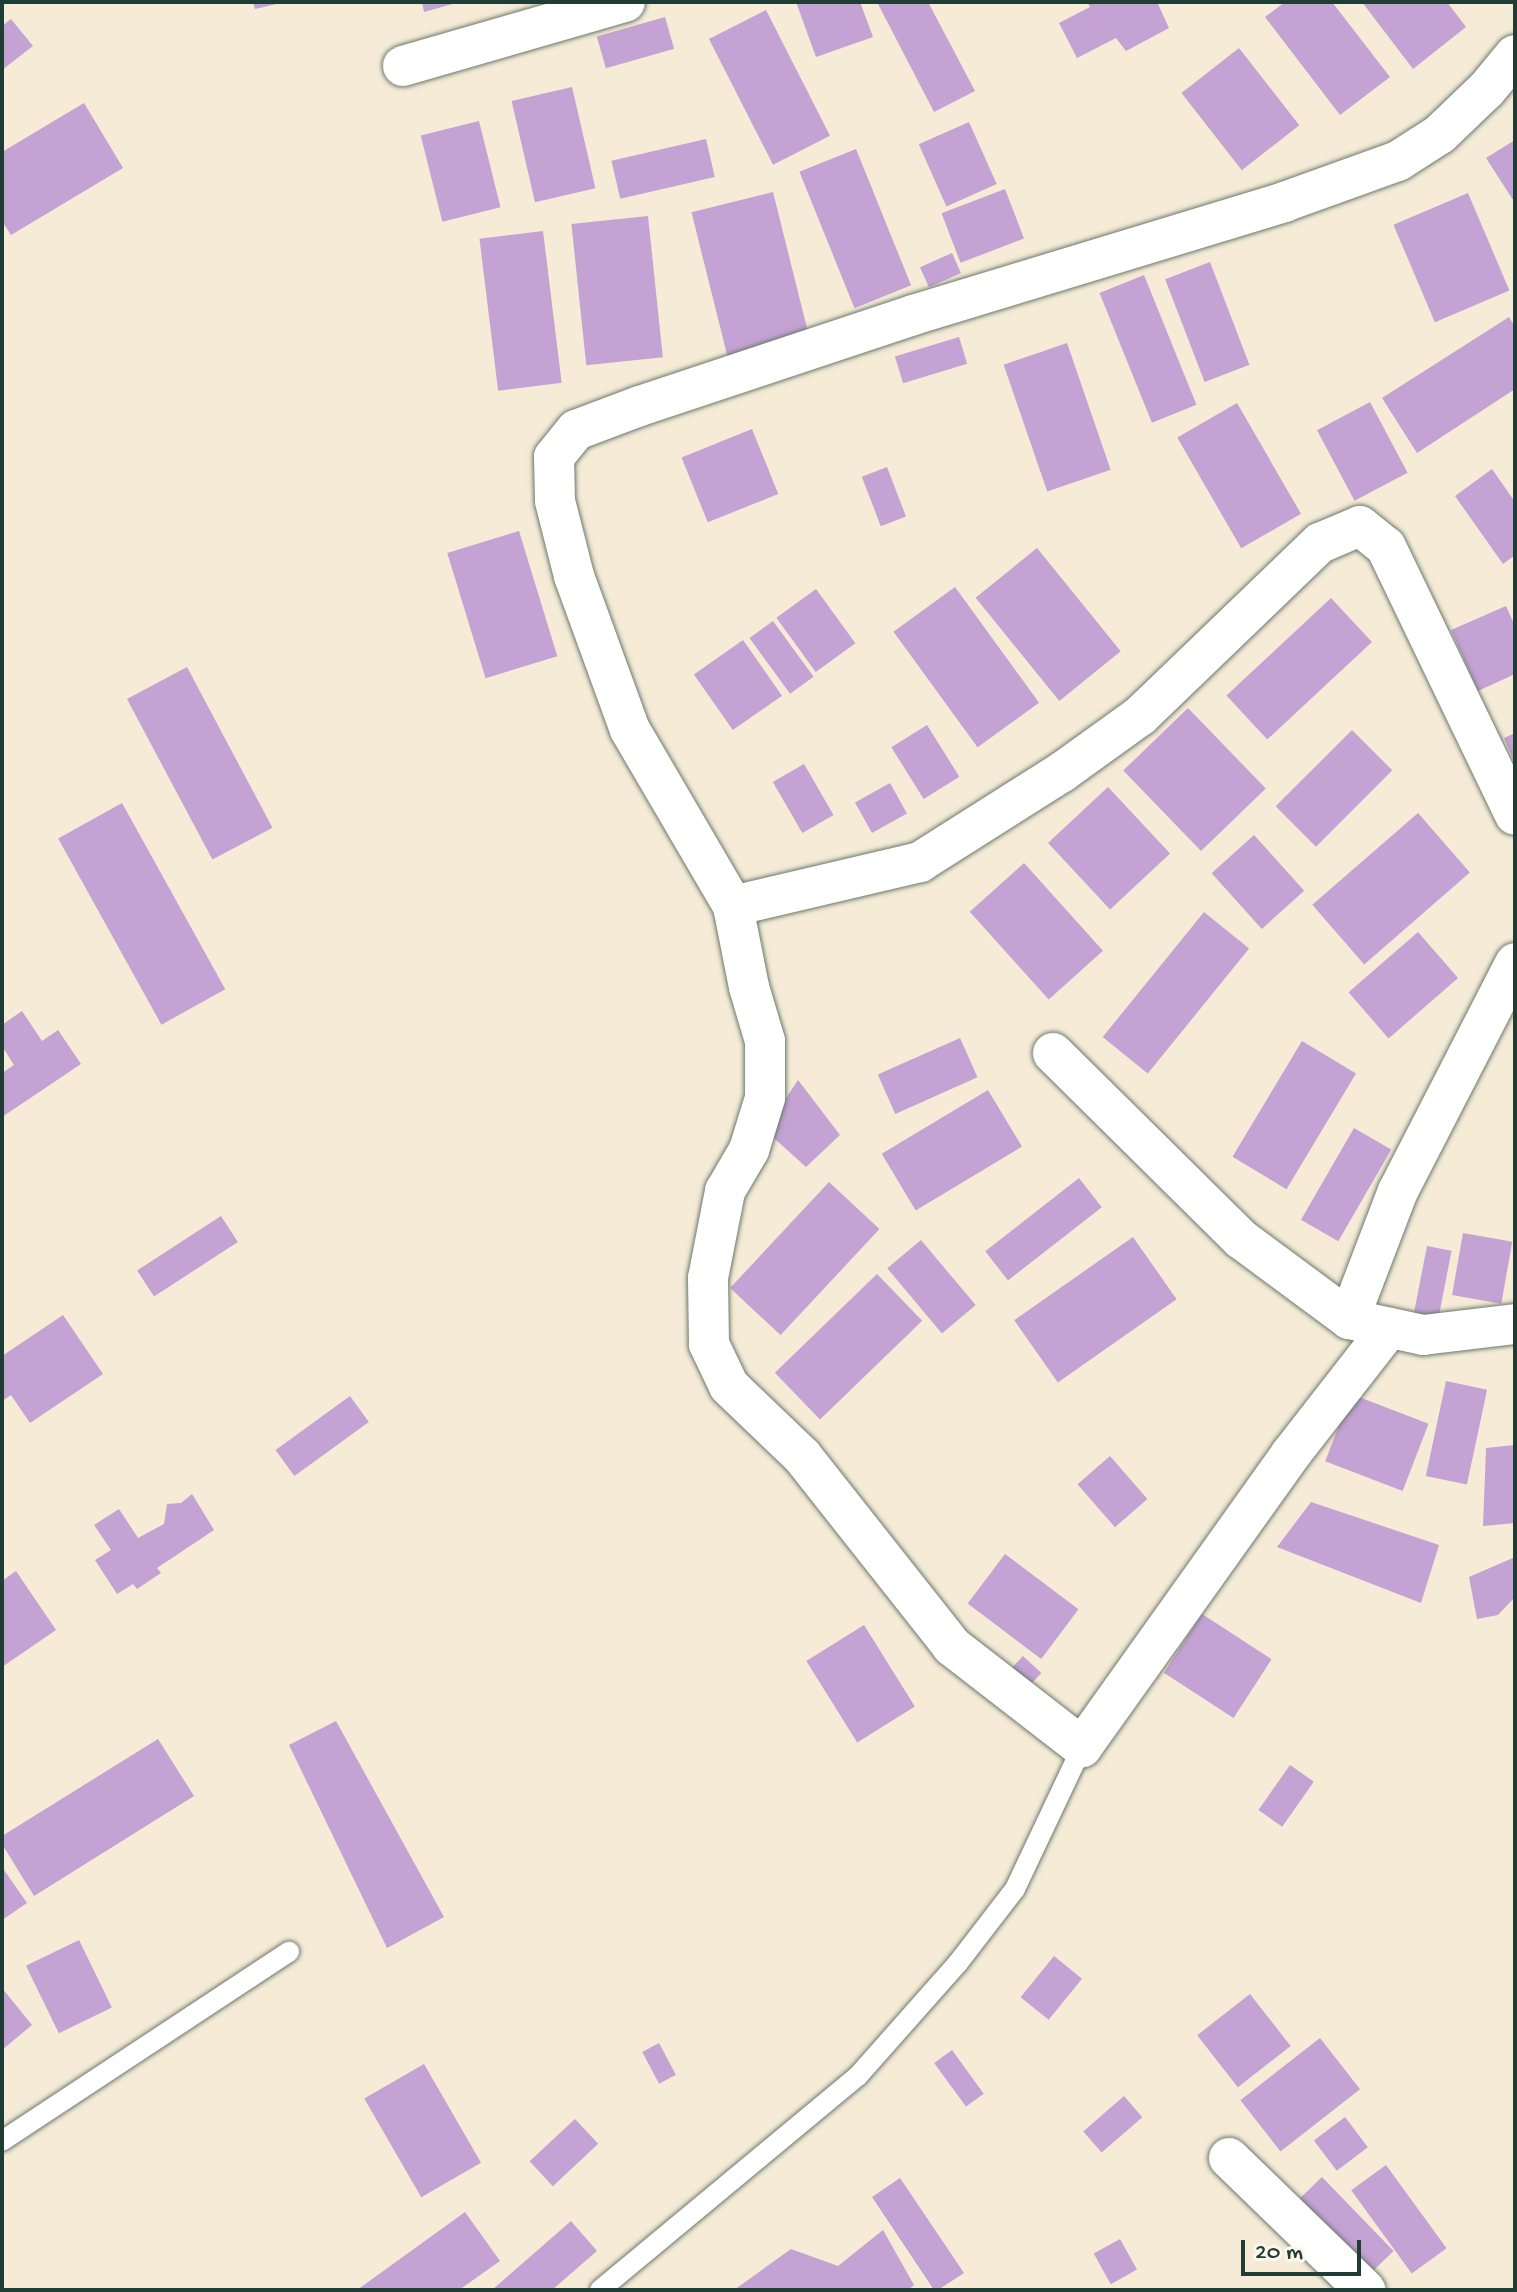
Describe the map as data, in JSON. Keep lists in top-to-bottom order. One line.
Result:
{"scale_bar":"20 m"}
